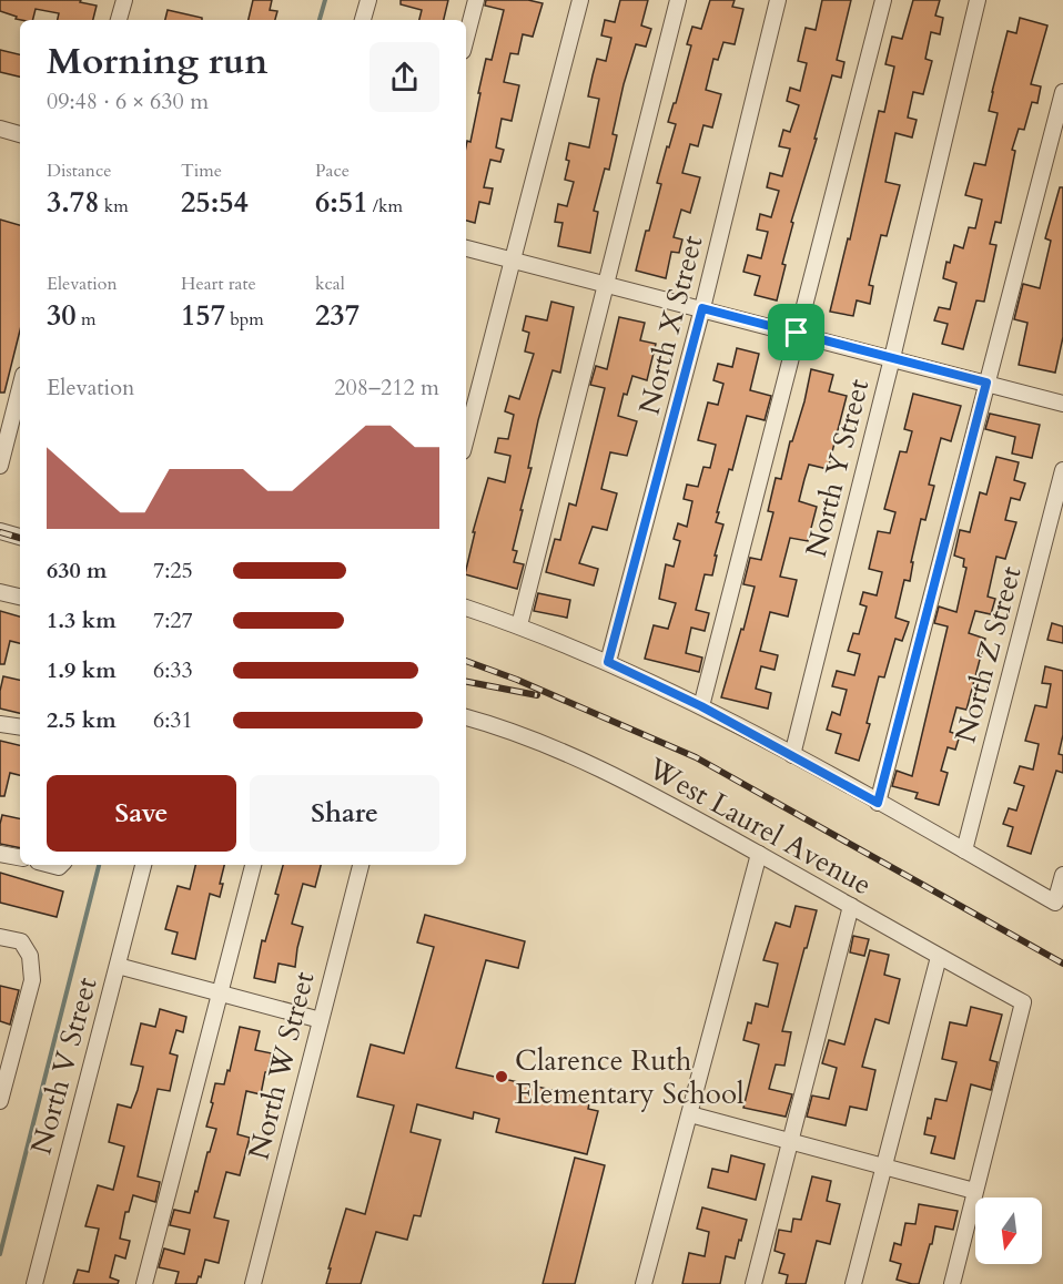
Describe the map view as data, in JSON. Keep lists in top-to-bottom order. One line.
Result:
{"streets":{"street":["North X Street","North Y Street","North Z Street","West Laurel Avenue","North V Street","North W Street"]},"places":["Clarence Ruth Elementary School"],"north":"bottom","page":{"heading":["Morning run","09:48 · 6 × 630 m"],"stats":[["Distance","3.78 km"],["Time","25:54"],["Pace","6:51 /km"],["Elevation","30 m"],["Heart rate","157 bpm"],["kcal","237"]],"chart":["Elevation","208–212 m"],"list":[{"name":"630 m","note":"7:25"},{"name":"1.3 km","note":"7:27"},{"name":"1.9 km","note":"6:33"},{"name":"2.5 km","note":"6:31"}],"buttons":["Save","Share"]}}
